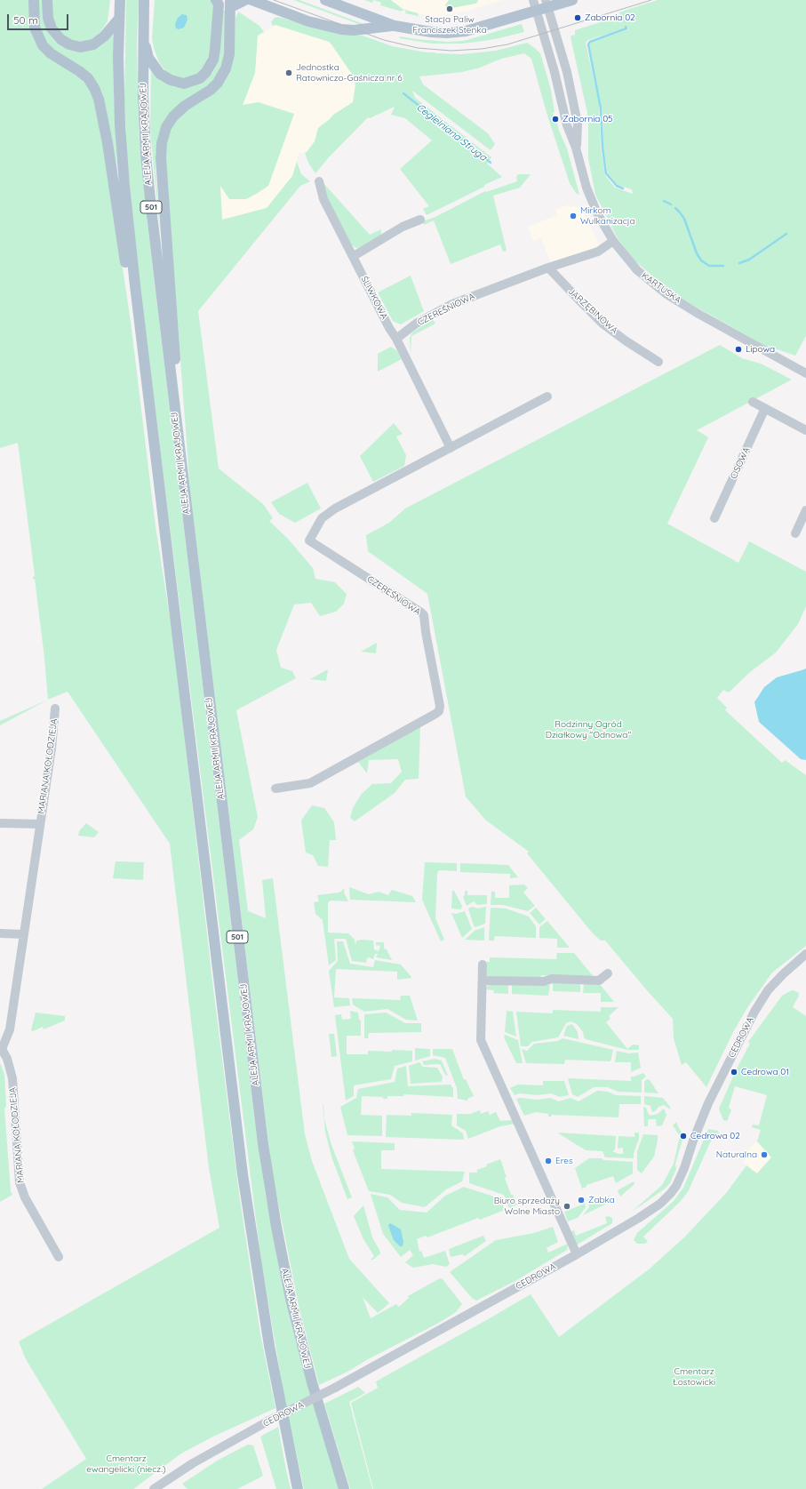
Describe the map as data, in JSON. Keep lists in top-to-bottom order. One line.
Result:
{"streets":{"main road":["ALEJA ARMII KRAJOWEJ","501"],"street":["KARTUSKA","ŚLIWKOWA","CZEREŚNIOWA","JARZĘBINOWA","CISOWA","MARIANA KOŁODZIEJA","CEDROWA"]},"crossings":[["KARTUSKA","CZEREŚNIOWA"],["ŚLIWKOWA","CZEREŚNIOWA"],["CZEREŚNIOWA","JARZĘBINOWA"]],"water":["Cegielniana Struga"],"parks":["Rodzinny Ogród Działkowy \"Odnowa\"","Cmentarz Łostowicki","Cmentarz ewangelicki (niecz.)"],"places":["Stacja Paliw Franciszek Stenka","Zabornia 02","Jednostka Ratowniczo-Gaśnicza nr 6","Zabornia 05","Mirkom Wulkanizacja","Lipowa","Cedrowa 01","Cedrowa 02","Naturalna","Eres","Żabka","Biuro sprzedaży Wolne Miasto"],"scale_bar":"50 m"}
